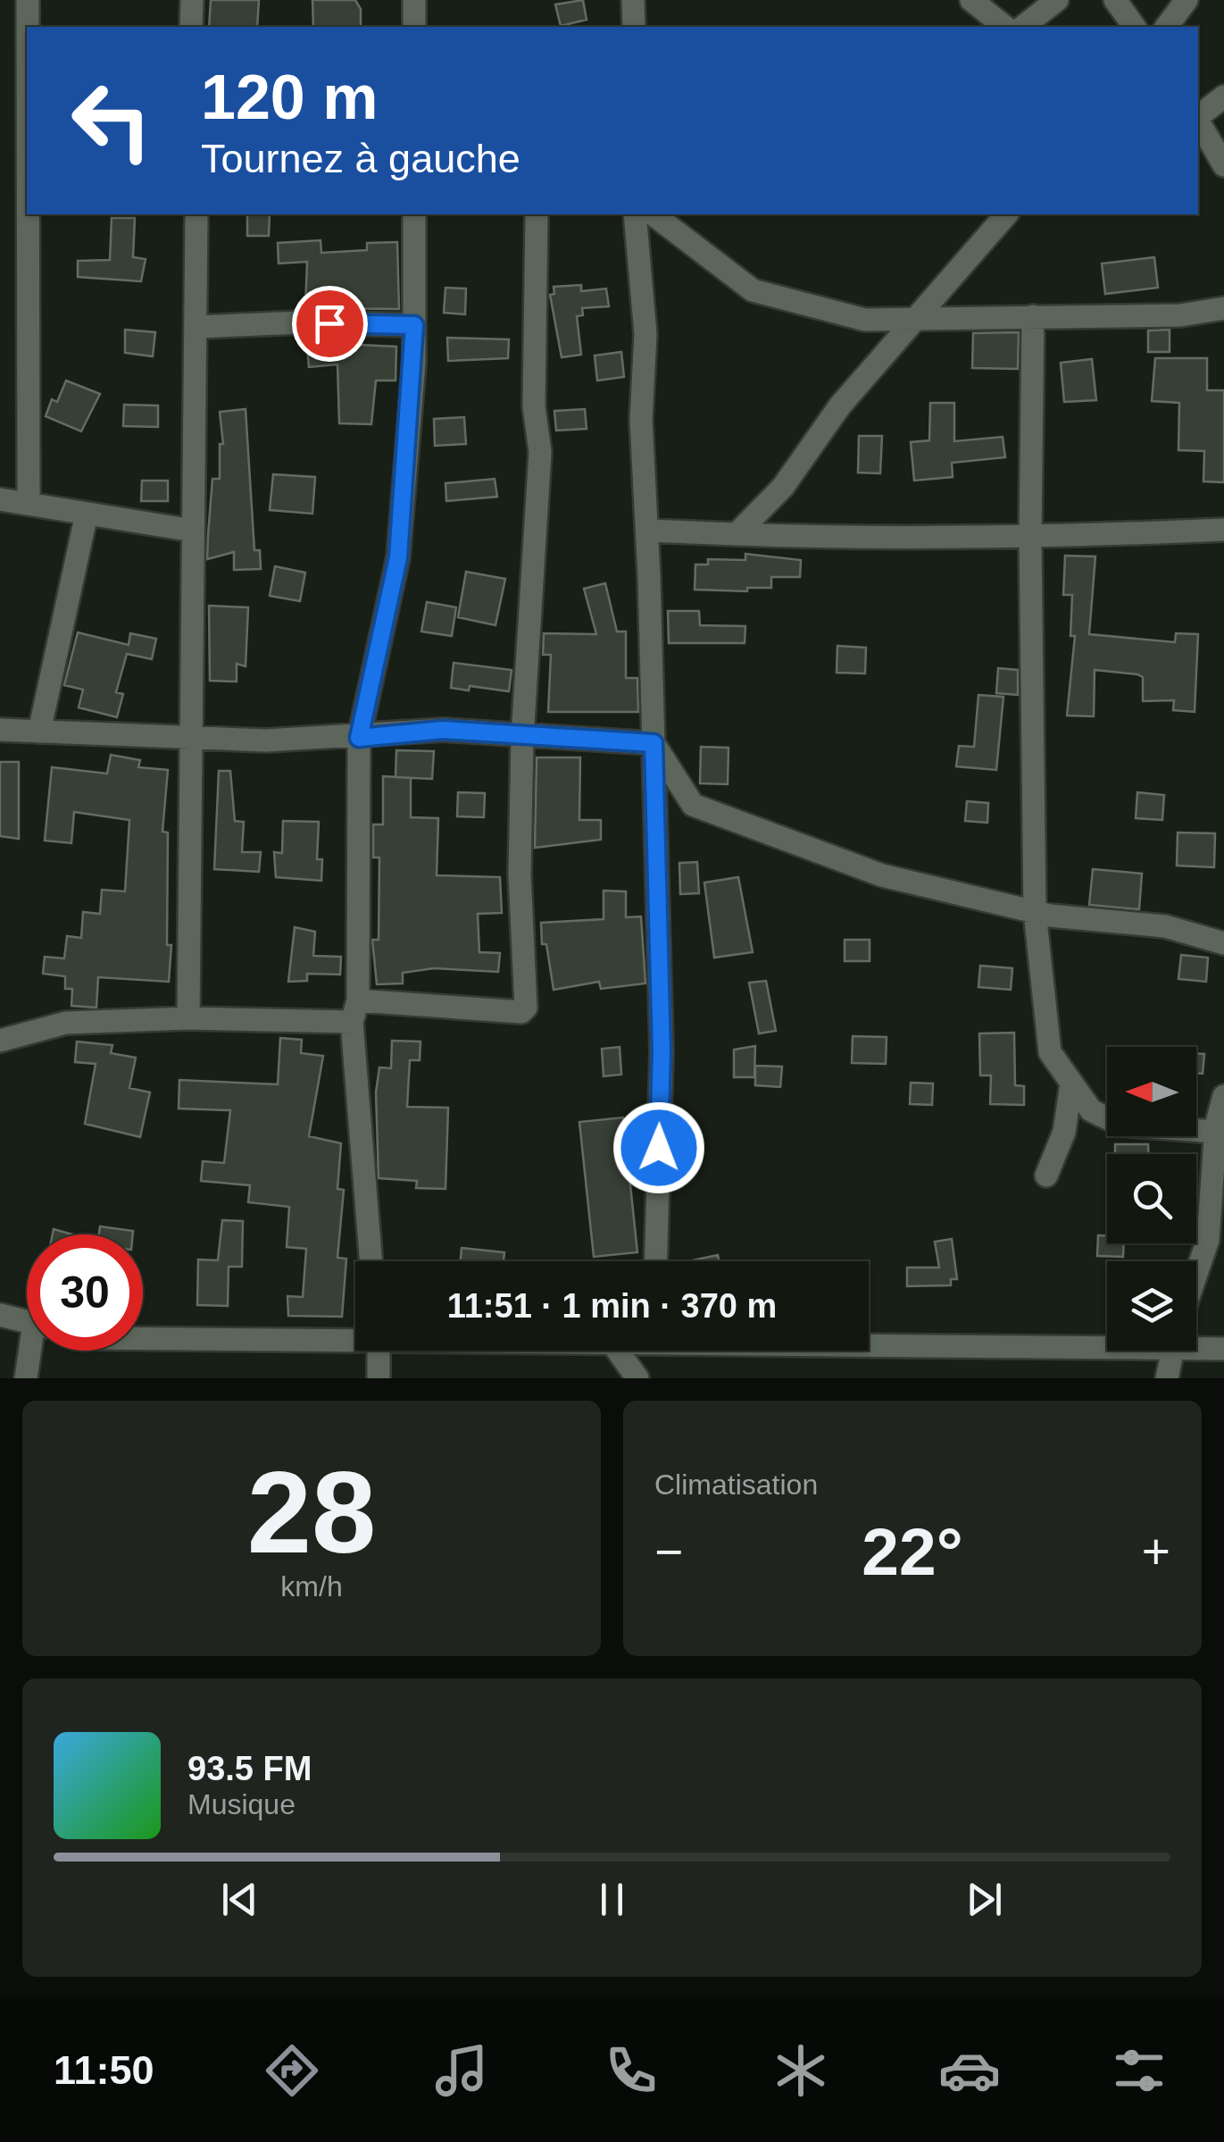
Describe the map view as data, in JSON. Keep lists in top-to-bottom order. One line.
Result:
{"north":"left","page":{"turn":["120 m","Tournez à gauche"],"limit":"30","trip":"11:51 · 1 min · 370 m","tile":[["28","km/h"],"Climatisation"],"heat":["−","22°","+"],"song":["93.5 FM","Musique"],"tabs":"11:50"}}
